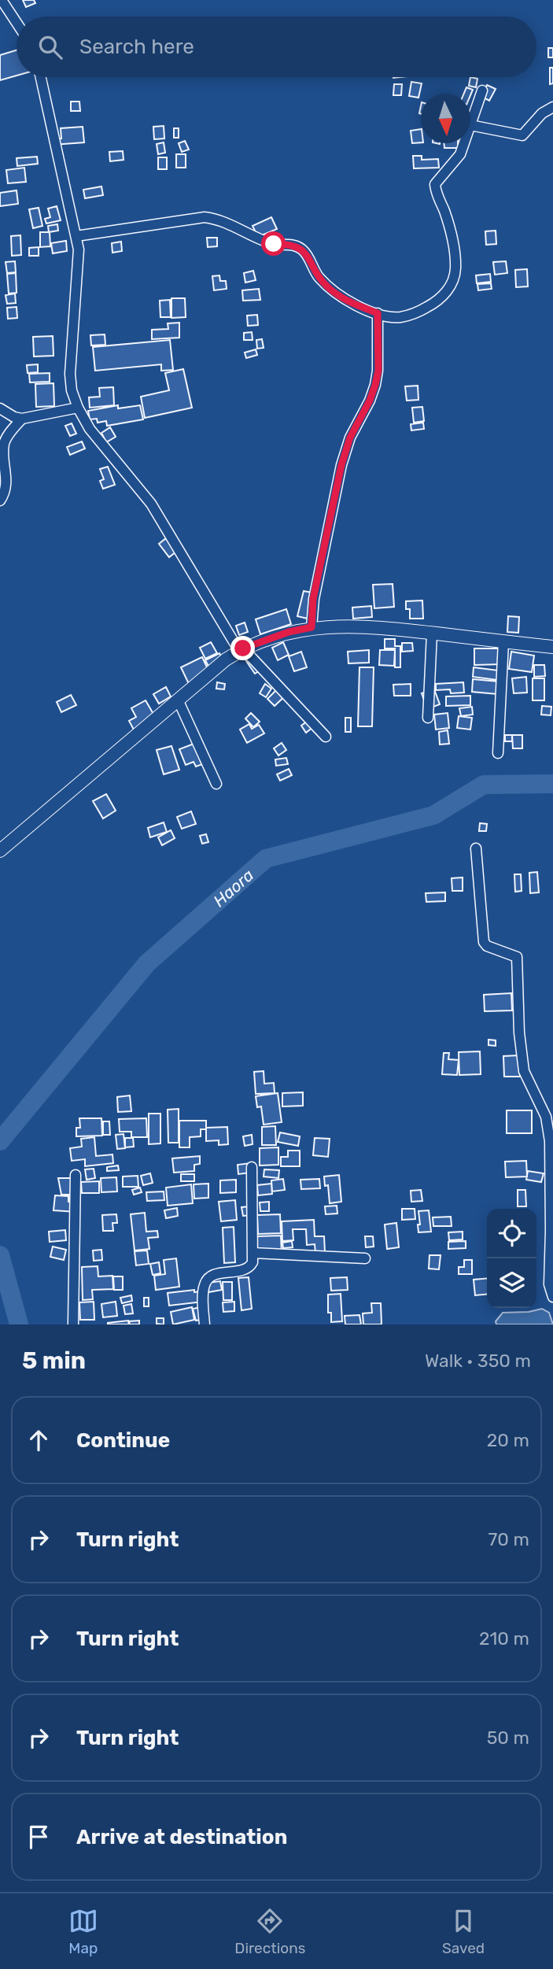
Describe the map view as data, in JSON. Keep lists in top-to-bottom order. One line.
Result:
{"water":["Haora"],"north":"bottom","page":{"search":"Search here","heading":["5 min","Walk · 350 m"],"list":[["Continue","20 m"],["Turn right","70 m"],["Turn right","210 m"],["Turn right","50 m"],"Arrive at destination"],"nav":["Map","Directions","Saved"]}}
